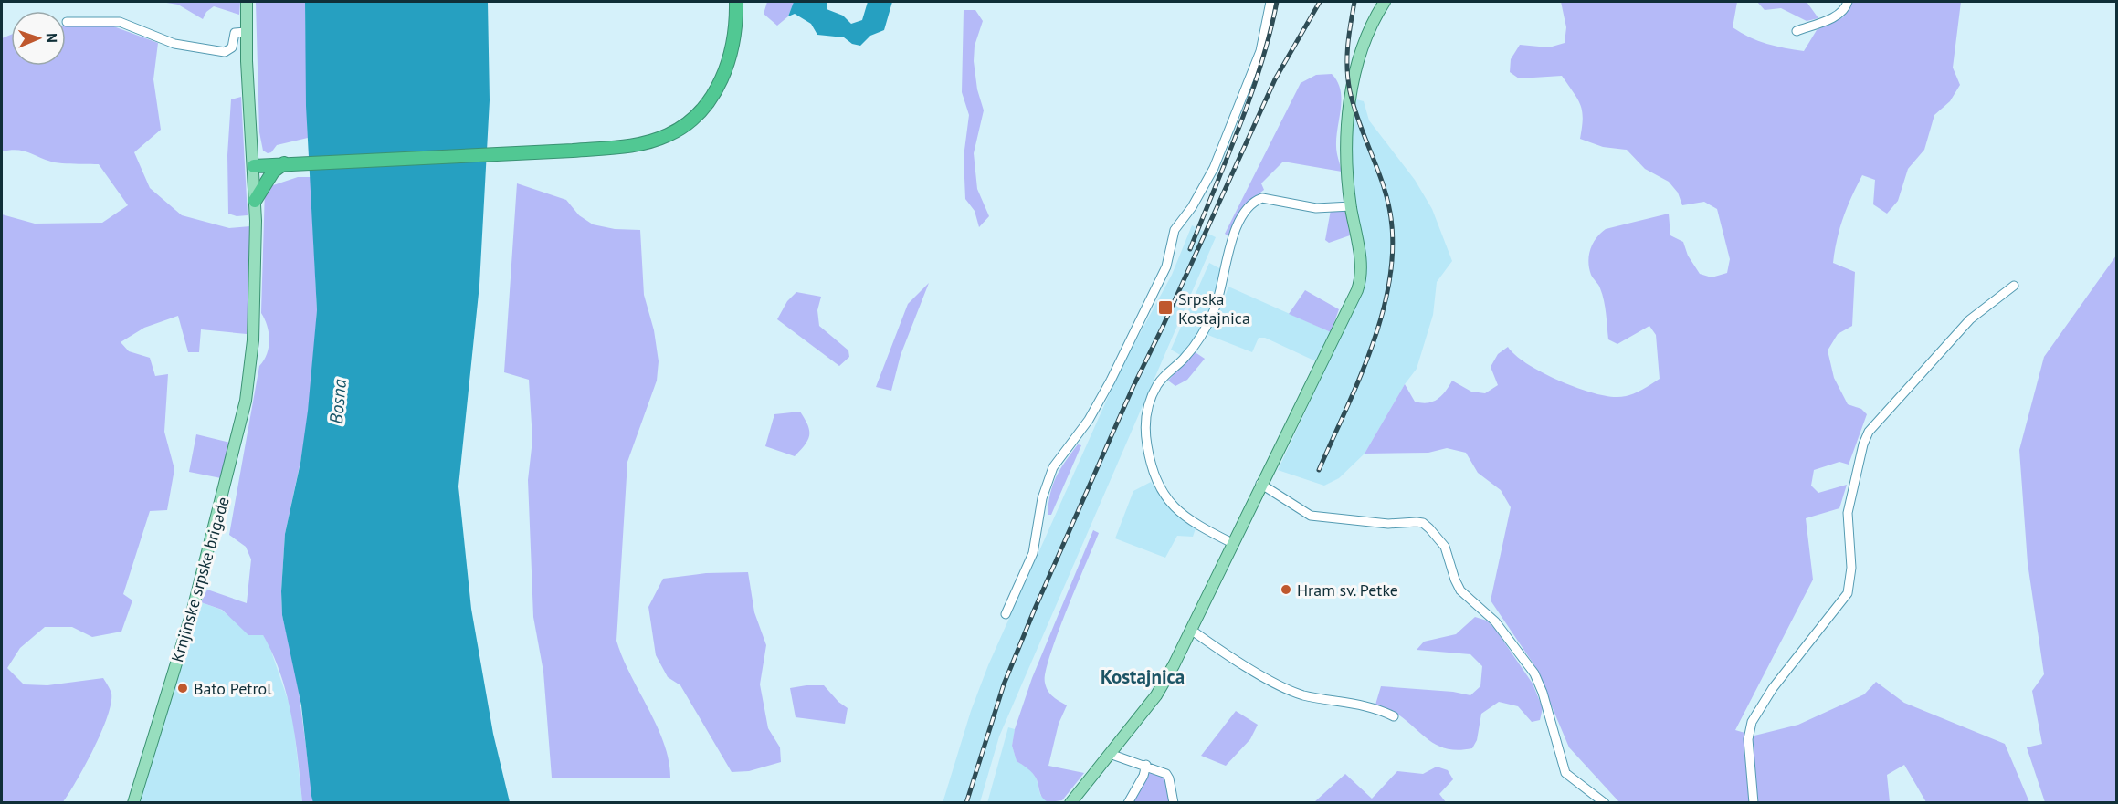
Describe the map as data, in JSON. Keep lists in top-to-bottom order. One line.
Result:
{"streets":{"main road":["Krnjinske srpske brigade"]},"districts":["Kostajnica"],"water":["Bosna"],"places":{"transit":["Srpska Kostajnica"],"other":["Hram sv. Petke","Bato Petrol"]},"north":"right"}
